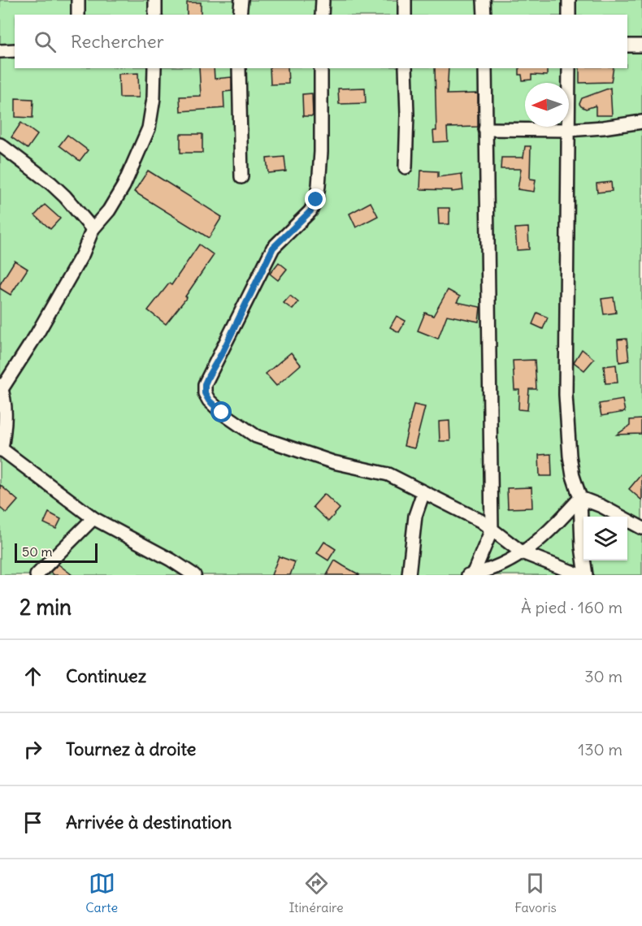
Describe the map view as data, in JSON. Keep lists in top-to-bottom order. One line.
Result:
{"scale_bar":"50 m","north":"left","page":{"search":"Rechercher","scale":"50 m","heading":["2 min","À pied · 160 m"],"list":[["Continuez","30 m"],["Tournez à droite","130 m"],"Arrivée à destination"],"nav":["Carte","Itinéraire","Favoris"]}}
